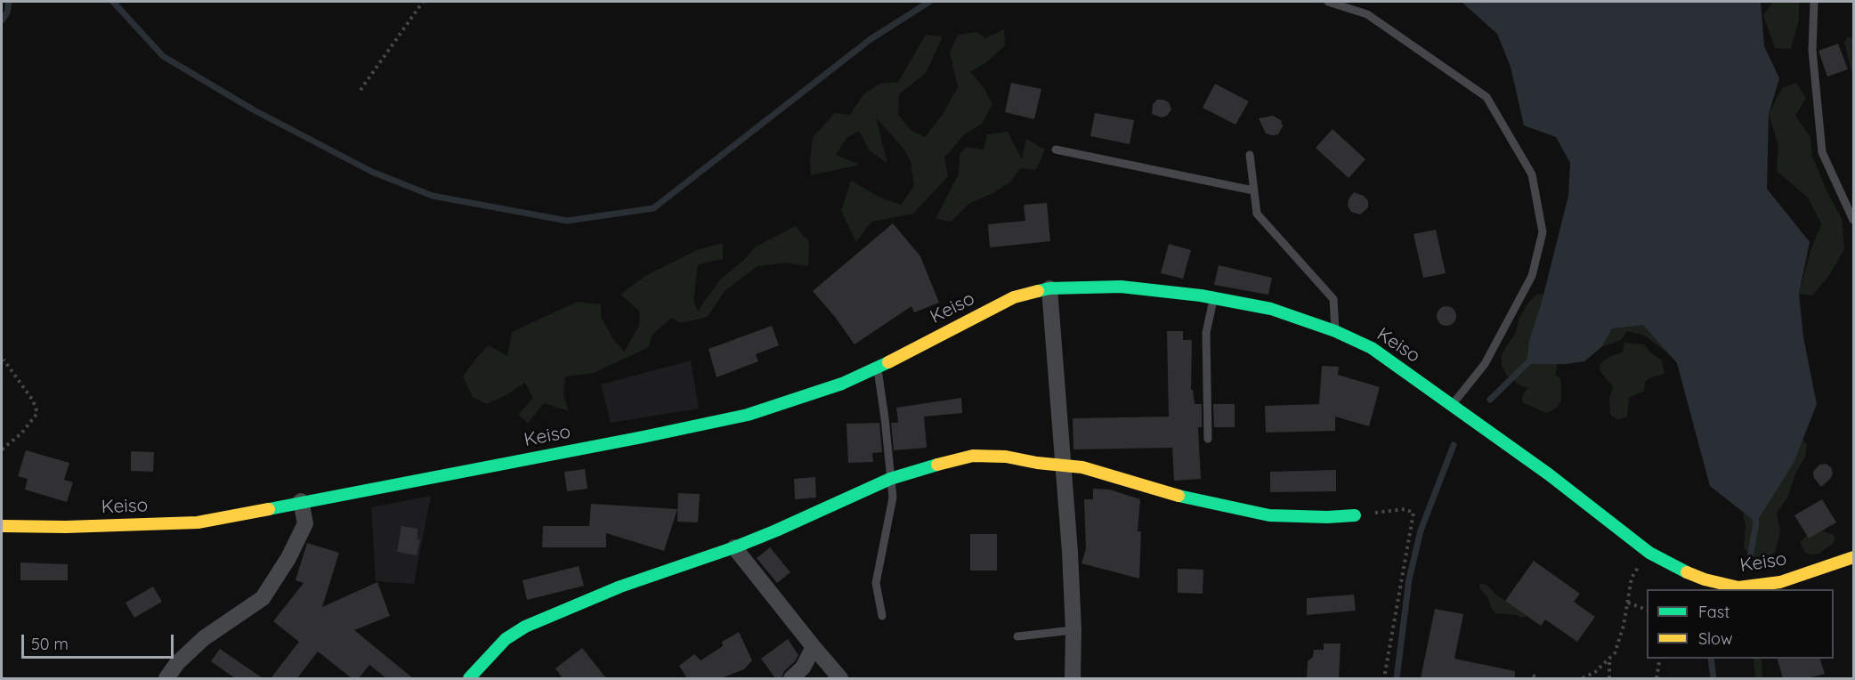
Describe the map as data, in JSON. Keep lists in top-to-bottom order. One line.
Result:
{"streets":{"street":["Keiso"]},"legend":["Fast","Slow"],"scale_bar":"50 m"}
